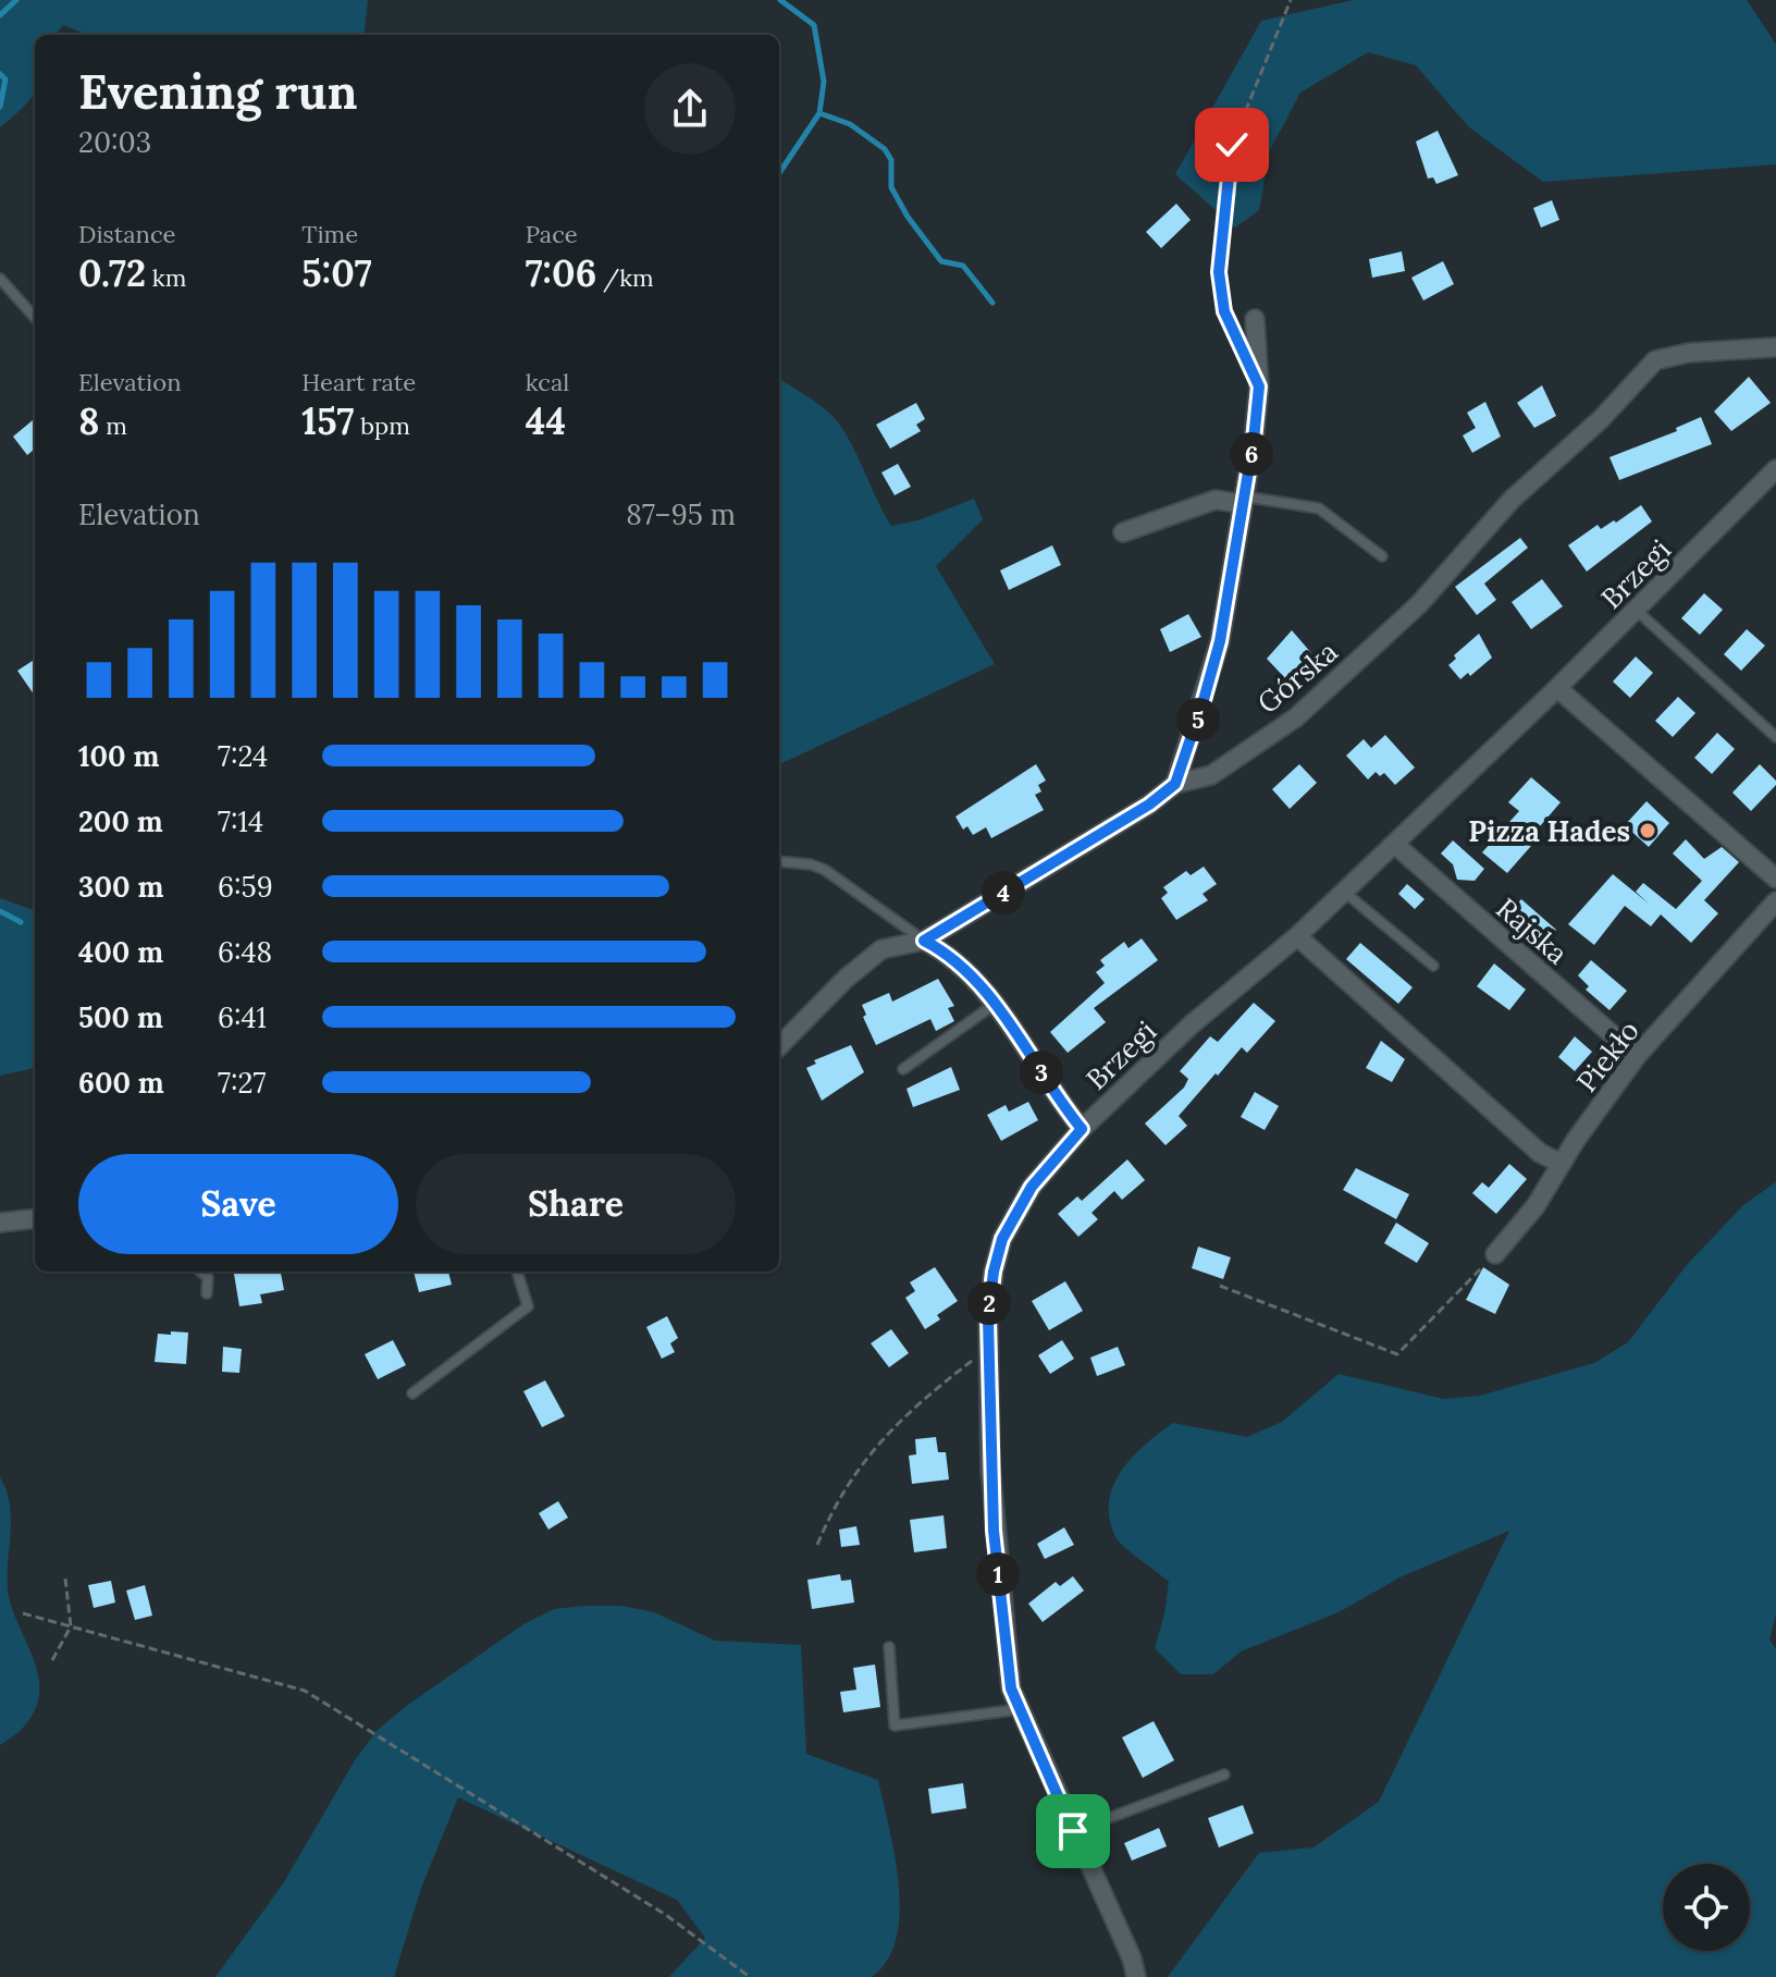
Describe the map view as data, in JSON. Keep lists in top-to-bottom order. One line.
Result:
{"streets":{"street":["Brzegi","Górska","Rajska","Piekło"]},"crossings":[["Brzegi","Rajska"],["Rajska","Piekło"]],"places":["Pizza Hades"],"page":{"heading":["Evening run","20:03"],"stats":[["Distance","0.72 km"],["Time","5:07"],["Pace","7:06 /km"],["Elevation","8 m"],["Heart rate","157 bpm"],["kcal","44"]],"pins":["6","5","4","3","2","1"],"chart":["Elevation","87–95 m"],"list":[{"name":"100 m","note":"7:24"},{"name":"200 m","note":"7:14"},{"name":"300 m","note":"6:59"},{"name":"400 m","note":"6:48"},{"name":"500 m","note":"6:41"},{"name":"600 m","note":"7:27"}],"buttons":["Save","Share"]}}
